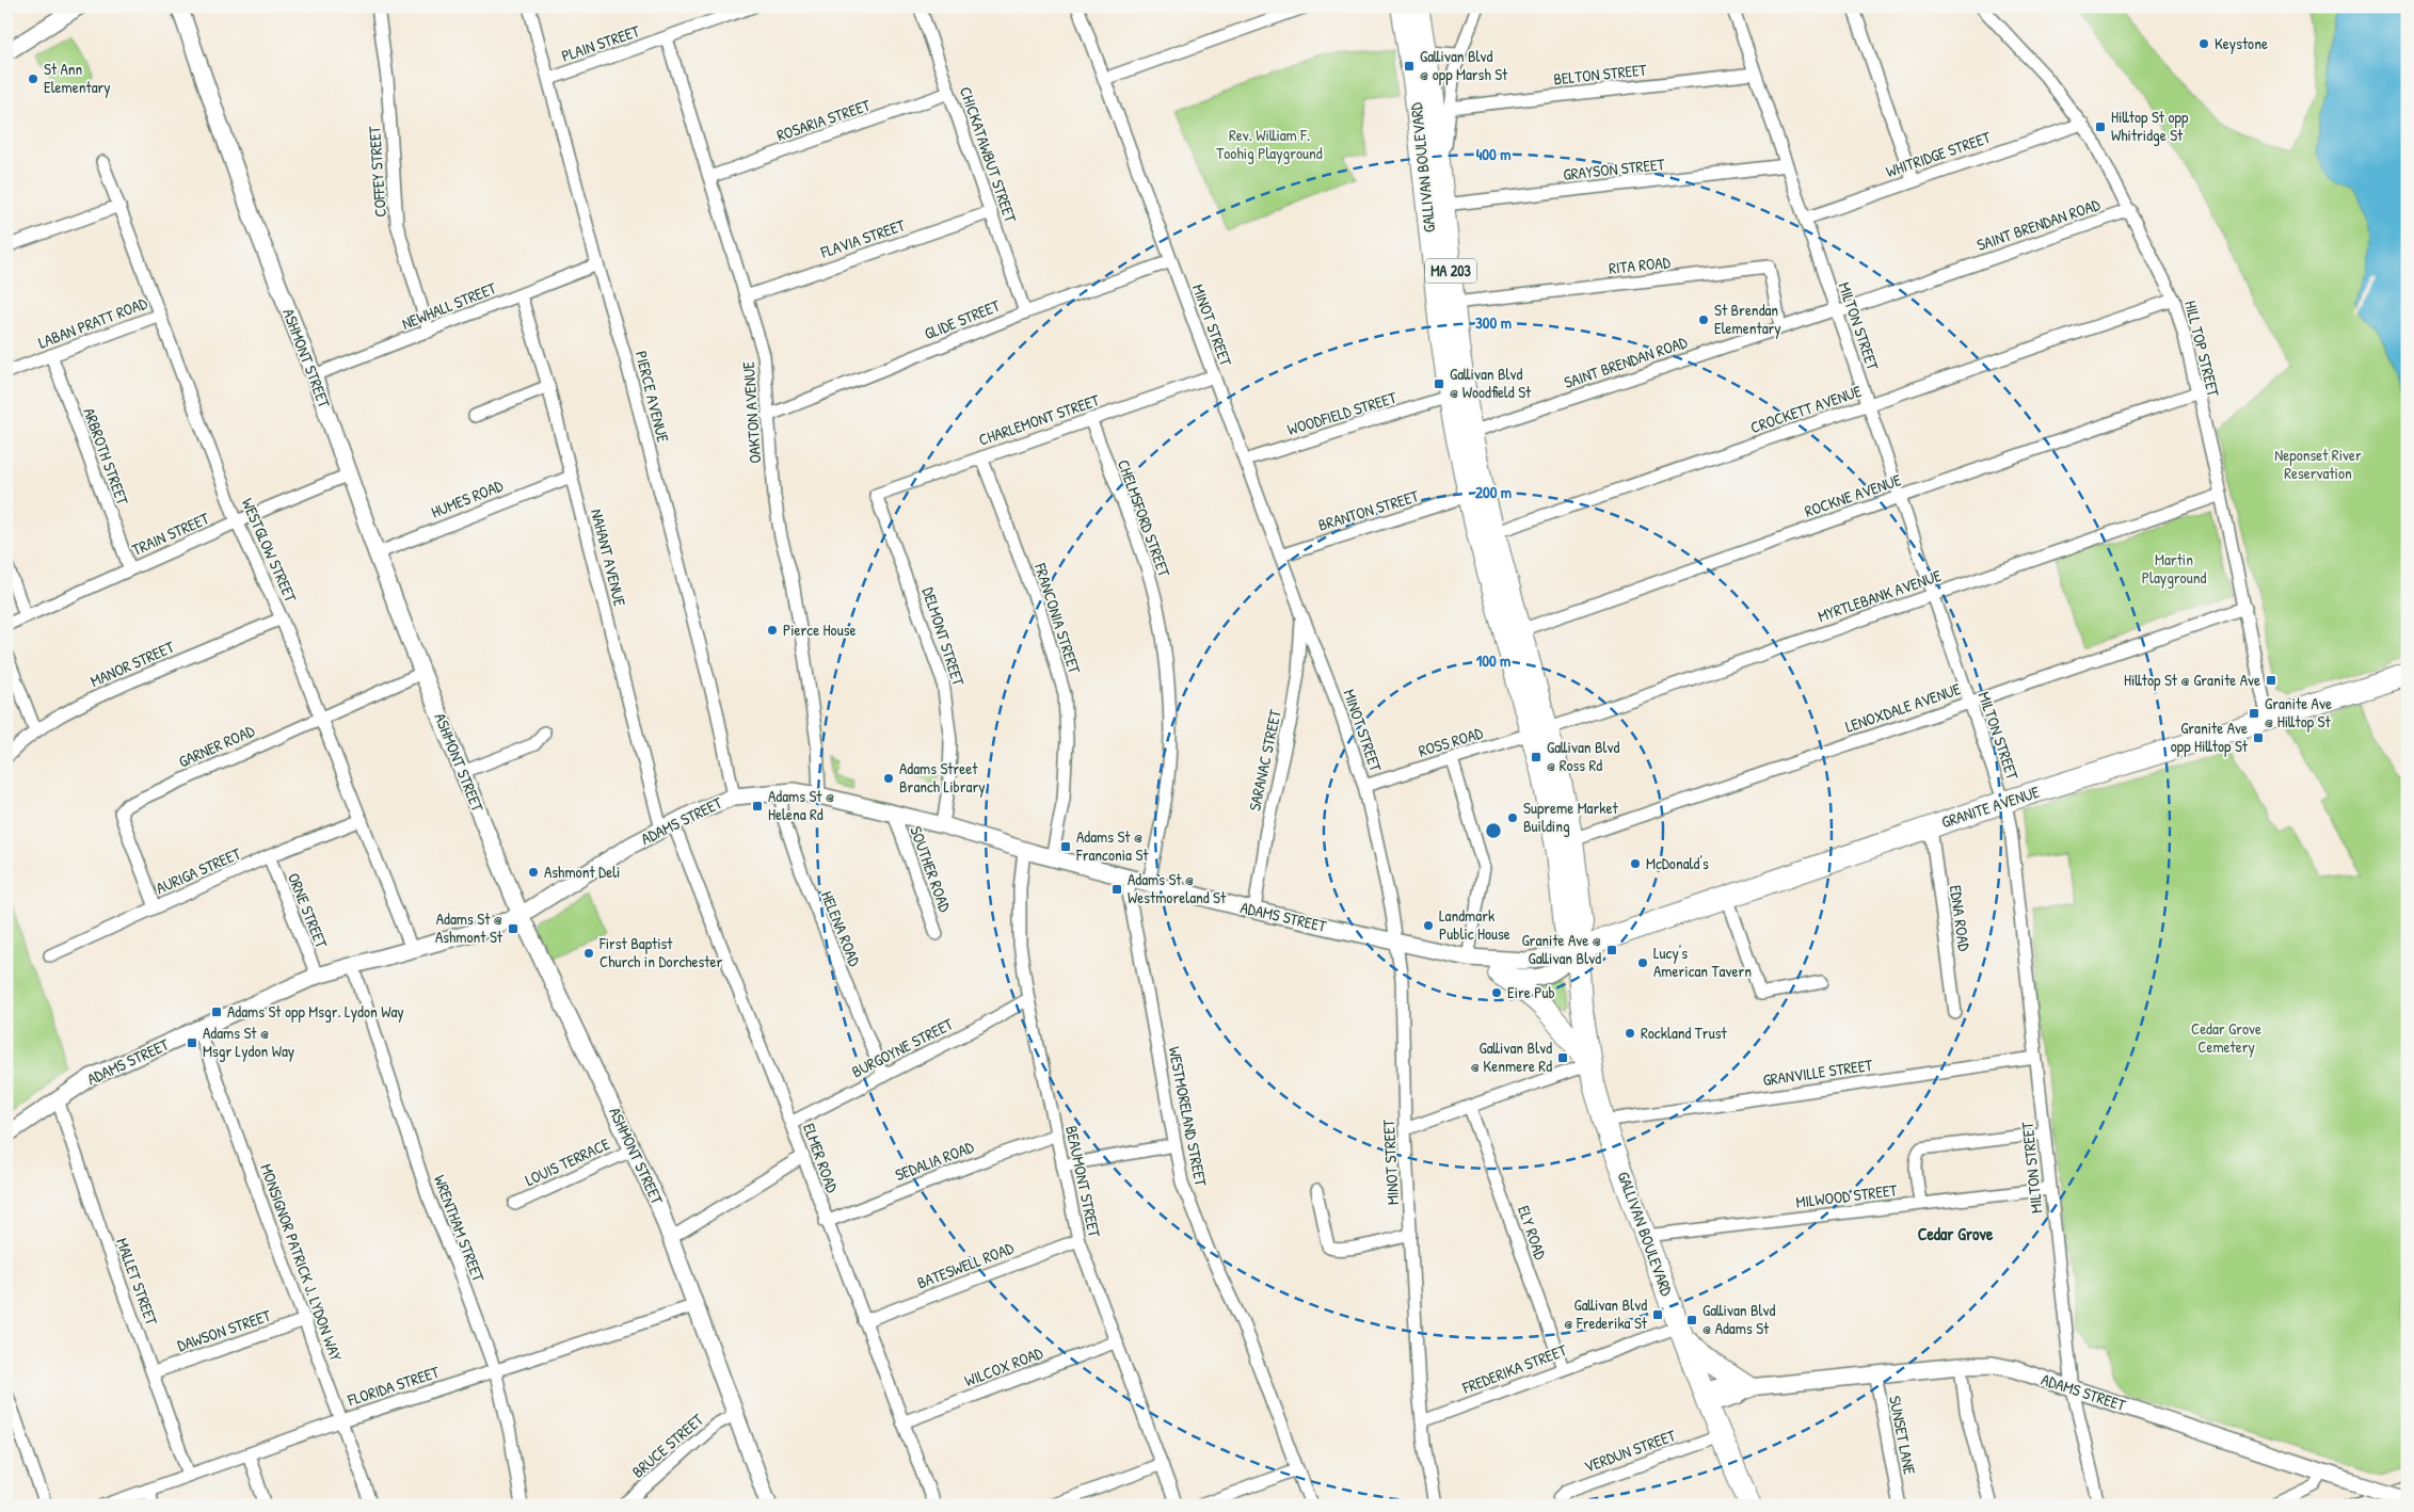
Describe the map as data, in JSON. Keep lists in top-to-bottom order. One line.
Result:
{"streets":{"highway":["GALLIVAN BOULEVARD","MA 203","GRANITE AVENUE"],"main road":["ASHMONT STREET","ADAMS STREET"],"street":["PLAIN STREET","BELTON STREET","ROSARIA STREET","CHICKATAWBUT STREET","WHITRIDGE STREET","GRAYSON STREET","COFFEY STREET","SAINT BRENDAN ROAD","FLAVIA STREET","RITA ROAD","NEWHALL STREET","GLIDE STREET","LABAN PRATT ROAD","MINOT STREET","MILTON STREET","HILL TOP STREET","PIERCE AVENUE","CROCKETT AVENUE","OAKTON AVENUE","WOODFIELD STREET","CHARLEMONT STREET","ARBROTH STREET","ROCKNE AVENUE","HUMES ROAD","BRANTON STREET","CHELMSFORD STREET","TRAIN STREET","WESTGLOW STREET","NAHANT AVENUE","MYRTLEBANK AVENUE","FRANCONIA STREET","DELMONT STREET","MANOR STREET","LENOXDALE AVENUE","ROSS ROAD","GARNER ROAD","SARANAC STREET","SOUTHER ROAD","AURIGA STREET","ORNE STREET","EDNA ROAD","HELENA ROAD","BURGOYNE STREET","GRANVILLE STREET","WESTMORELAND STREET","ELMER ROAD","SEDALIA ROAD","LOUIS TERRACE","BEAUMONT STREET","MILWOOD STREET","WRENTHAM STREET","ELY ROAD","MONSIGNOR PATRICK J. LYDON WAY","BATESWELL ROAD","MALLET STREET","DAWSON STREET","WILCOX ROAD","FREDERIKA STREET","FLORIDA STREET","SUNSET LANE","BRUCE STREET","VERDUN STREET"]},"crossings":[["PLAIN STREET","PIERCE AVENUE"],["PLAIN STREET","OAKTON AVENUE"],["BELTON STREET","GALLIVAN BOULEVARD"],["BELTON STREET","MILTON STREET"],["ROSARIA STREET","CHICKATAWBUT STREET"],["ROSARIA STREET","OAKTON AVENUE"],["CHICKATAWBUT STREET","FLAVIA STREET"],["CHICKATAWBUT STREET","GLIDE STREET"],["WHITRIDGE STREET","MILTON STREET"],["WHITRIDGE STREET","HILL TOP STREET"],["GALLIVAN BOULEVARD","GRAYSON STREET"],["GALLIVAN BOULEVARD","SAINT BRENDAN ROAD"],["GALLIVAN BOULEVARD","RITA ROAD"],["GALLIVAN BOULEVARD","CROCKETT AVENUE"],["GALLIVAN BOULEVARD","WOODFIELD STREET"],["GALLIVAN BOULEVARD","ROCKNE AVENUE"],["GALLIVAN BOULEVARD","BRANTON STREET"],["GALLIVAN BOULEVARD","MYRTLEBANK AVENUE"],["GALLIVAN BOULEVARD","LENOXDALE AVENUE"],["GALLIVAN BOULEVARD","ROSS ROAD"],["GALLIVAN BOULEVARD","GRANITE AVENUE"],["GALLIVAN BOULEVARD","ADAMS STREET"],["GALLIVAN BOULEVARD","GRANVILLE STREET"],["GALLIVAN BOULEVARD","MILWOOD STREET"],["GALLIVAN BOULEVARD","FREDERIKA STREET"],["GALLIVAN BOULEVARD","VERDUN STREET"],["GRAYSON STREET","MILTON STREET"],["COFFEY STREET","NEWHALL STREET"],["SAINT BRENDAN ROAD","RITA ROAD"],["SAINT BRENDAN ROAD","MILTON STREET"],["SAINT BRENDAN ROAD","HILL TOP STREET"],["FLAVIA STREET","OAKTON AVENUE"],["NEWHALL STREET","ASHMONT STREET"],["NEWHALL STREET","PIERCE AVENUE"],["NEWHALL STREET","NAHANT AVENUE"],["GLIDE STREET","MINOT STREET"],["GLIDE STREET","OAKTON AVENUE"],["LABAN PRATT ROAD","ARBROTH STREET"],["LABAN PRATT ROAD","WESTGLOW STREET"],["MINOT STREET","WOODFIELD STREET"],["MINOT STREET","CHARLEMONT STREET"],["MINOT STREET","BRANTON STREET"],["MINOT STREET","ROSS ROAD"],["MINOT STREET","SARANAC STREET"],["MINOT STREET","ADAMS STREET"],["MINOT STREET","FREDERIKA STREET"],["MILTON STREET","CROCKETT AVENUE"],["MILTON STREET","ROCKNE AVENUE"],["MILTON STREET","MYRTLEBANK AVENUE"],["MILTON STREET","LENOXDALE AVENUE"],["MILTON STREET","GRANITE AVENUE"],["MILTON STREET","ADAMS STREET"],["MILTON STREET","GRANVILLE STREET"],["MILTON STREET","MILWOOD STREET"],["HILL TOP STREET","CROCKETT AVENUE"],["HILL TOP STREET","ROCKNE AVENUE"],["HILL TOP STREET","MYRTLEBANK AVENUE"],["HILL TOP STREET","LENOXDALE AVENUE"],["HILL TOP STREET","GRANITE AVENUE"],["ASHMONT STREET","HUMES ROAD"],["ASHMONT STREET","TRAIN STREET"],["ASHMONT STREET","GARNER ROAD"],["ASHMONT STREET","ADAMS STREET"],["ASHMONT STREET","LOUIS TERRACE"],["ASHMONT STREET","FLORIDA STREET"],["ASHMONT STREET","BRUCE STREET"],["PIERCE AVENUE","ADAMS STREET"],["OAKTON AVENUE","ADAMS STREET"],["CHARLEMONT STREET","CHELMSFORD STREET"],["CHARLEMONT STREET","FRANCONIA STREET"],["CHARLEMONT STREET","DELMONT STREET"],["ARBROTH STREET","TRAIN STREET"],["HUMES ROAD","NAHANT AVENUE"],["CHELMSFORD STREET","ADAMS STREET"],["TRAIN STREET","WESTGLOW STREET"],["WESTGLOW STREET","MANOR STREET"],["WESTGLOW STREET","GARNER ROAD"],["WESTGLOW STREET","ADAMS STREET"],["WESTGLOW STREET","AURIGA STREET"],["NAHANT AVENUE","ADAMS STREET"],["NAHANT AVENUE","ELMER ROAD"],["MYRTLEBANK AVENUE","ROSS ROAD"],["FRANCONIA STREET","ADAMS STREET"],["DELMONT STREET","ADAMS STREET"],["GARNER ROAD","AURIGA STREET"],["SARANAC STREET","ADAMS STREET"],["GRANITE AVENUE","ADAMS STREET"],["GRANITE AVENUE","EDNA ROAD"],["ADAMS STREET","SOUTHER ROAD"],["ADAMS STREET","ORNE STREET"],["ADAMS STREET","HELENA ROAD"],["ADAMS STREET","WESTMORELAND STREET"],["ADAMS STREET","ELMER ROAD"],["ADAMS STREET","BEAUMONT STREET"],["ADAMS STREET","WRENTHAM STREET"],["ADAMS STREET","MONSIGNOR PATRICK J. LYDON WAY"],["ADAMS STREET","MALLET STREET"],["ADAMS STREET","SUNSET LANE"],["AURIGA STREET","ORNE STREET"],["HELENA ROAD","BURGOYNE STREET"],["BURGOYNE STREET","ELMER ROAD"],["BURGOYNE STREET","BEAUMONT STREET"],["ELMER ROAD","SEDALIA ROAD"],["ELMER ROAD","BATESWELL ROAD"],["ELMER ROAD","WILCOX ROAD"],["SEDALIA ROAD","BEAUMONT STREET"],["BEAUMONT STREET","BATESWELL ROAD"],["BEAUMONT STREET","WILCOX ROAD"],["WRENTHAM STREET","FLORIDA STREET"],["ELY ROAD","FREDERIKA STREET"],["MONSIGNOR PATRICK J. LYDON WAY","DAWSON STREET"],["MONSIGNOR PATRICK J. LYDON WAY","FLORIDA STREET"],["MALLET STREET","DAWSON STREET"],["MALLET STREET","FLORIDA STREET"]],"districts":["Cedar Grove"],"parks":["Rev. William F. Toohig Playground","Neponset River Reservation","Martin Playground","Cedar Grove Cemetery"],"places":{"other":["Keystone","St Ann Elementary","St Brendan Elementary","Pierce House","Adams Street Branch Library","Supreme Market Building","McDonald's","Ashmont Deli","Landmark Public House","First Baptist Church in Dorchester","Lucy's American Tavern","Eire Pub","Rockland Trust"],"transit":["Gallivan Blvd @ opp Marsh St","Hilltop St opp Whitridge St","Gallivan Blvd @ Woodfield St","Hilltop St @ Granite Ave","Granite Ave @ Hilltop St","Granite Ave opp Hilltop St","Gallivan Blvd @ Ross Rd","Adams St @ Helena Rd","Adams St @ Franconia St","Adams St @ Westmoreland St","Adams St @ Ashmont St","Granite Ave @ Gallivan Blvd","Adams St opp Msgr. Lydon Way","Adams St @ Msgr Lydon Way","Gallivan Blvd @ Kenmere Rd","Gallivan Blvd @ Frederika St","Gallivan Blvd @ Adams St"]},"rings":["400 m","300 m","200 m","100 m"]}
